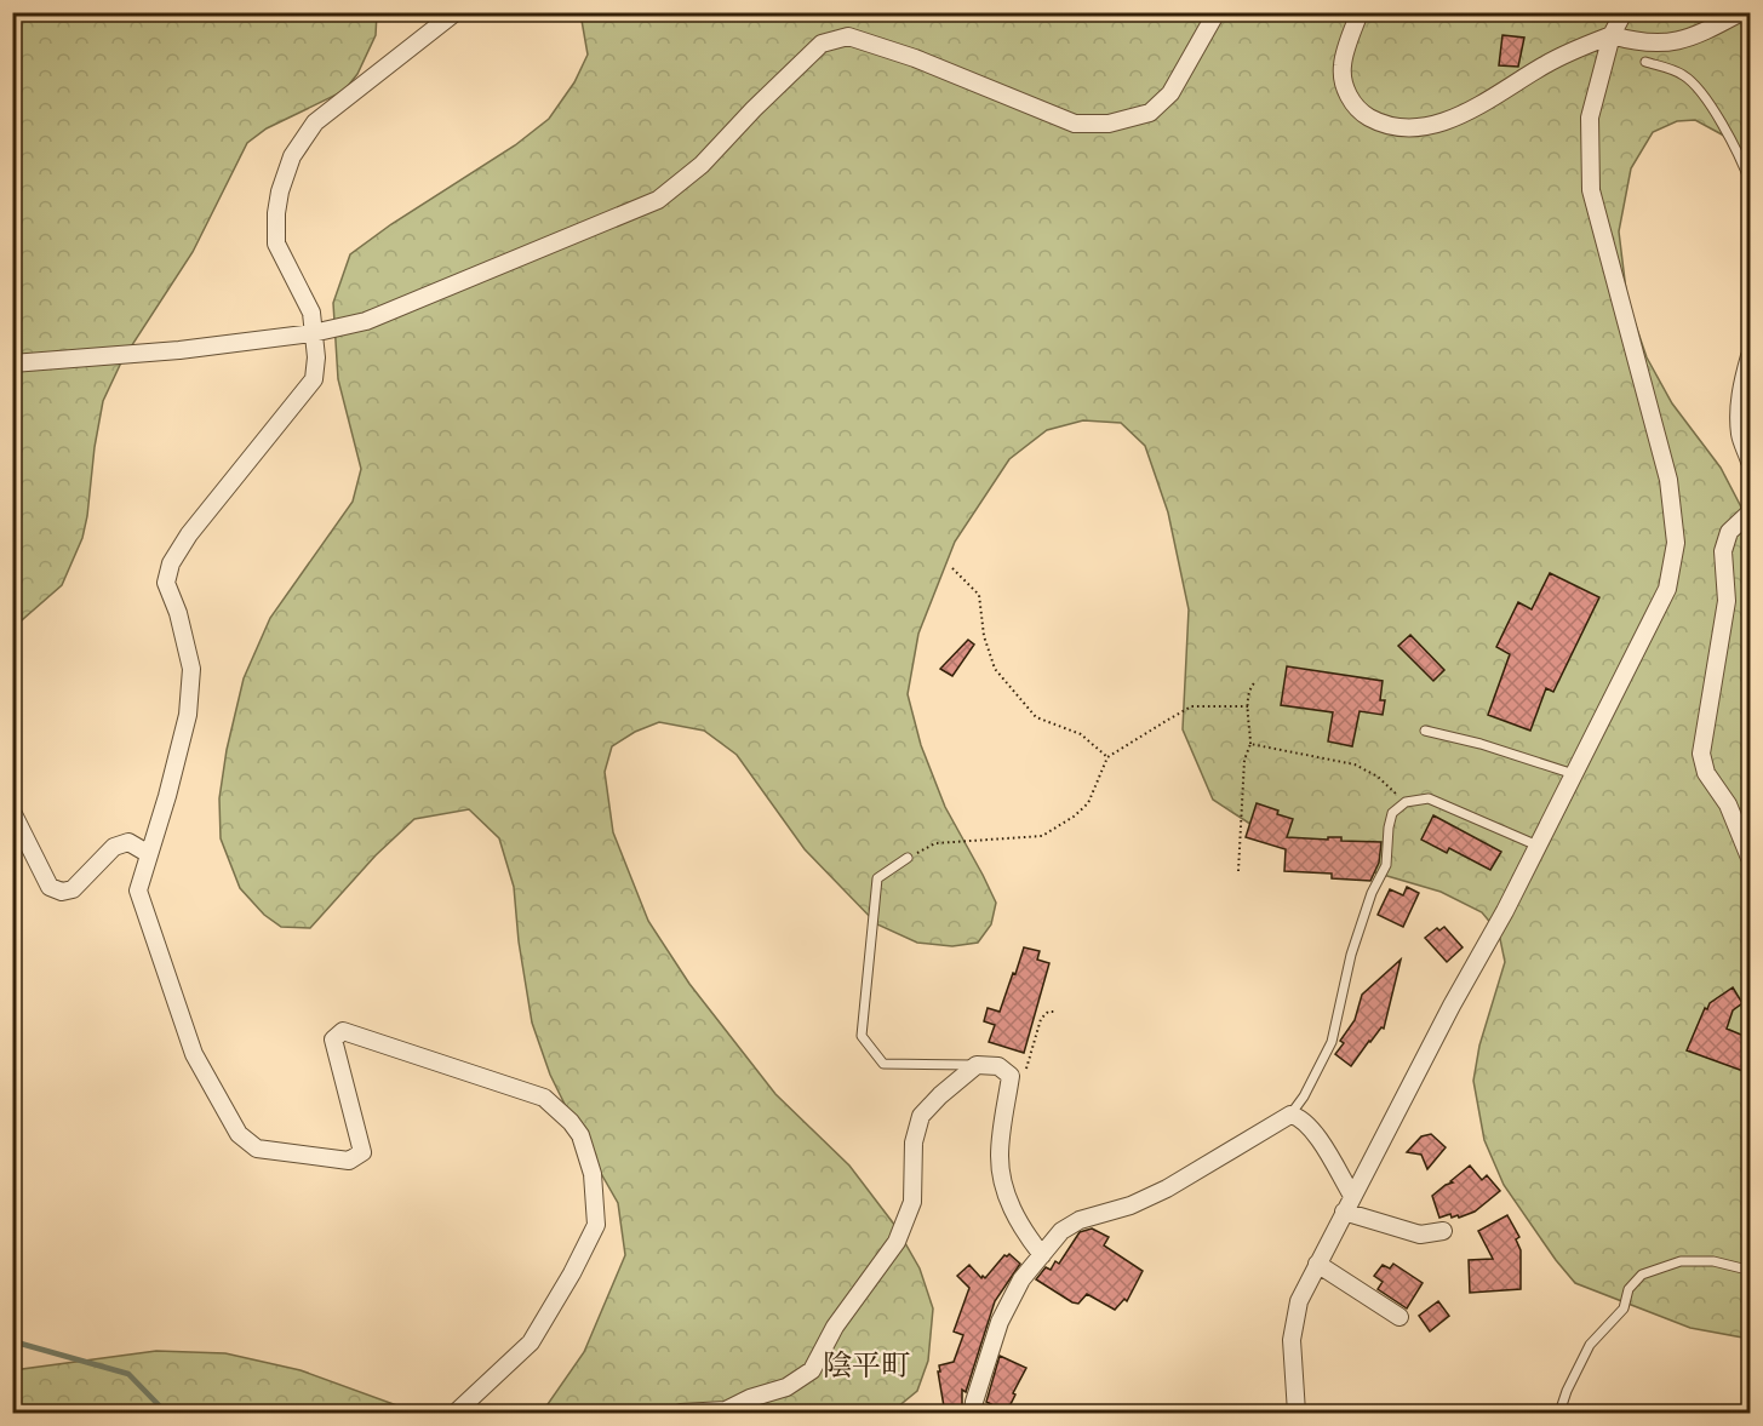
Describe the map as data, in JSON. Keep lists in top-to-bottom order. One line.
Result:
{"districts":["陰平町"]}
